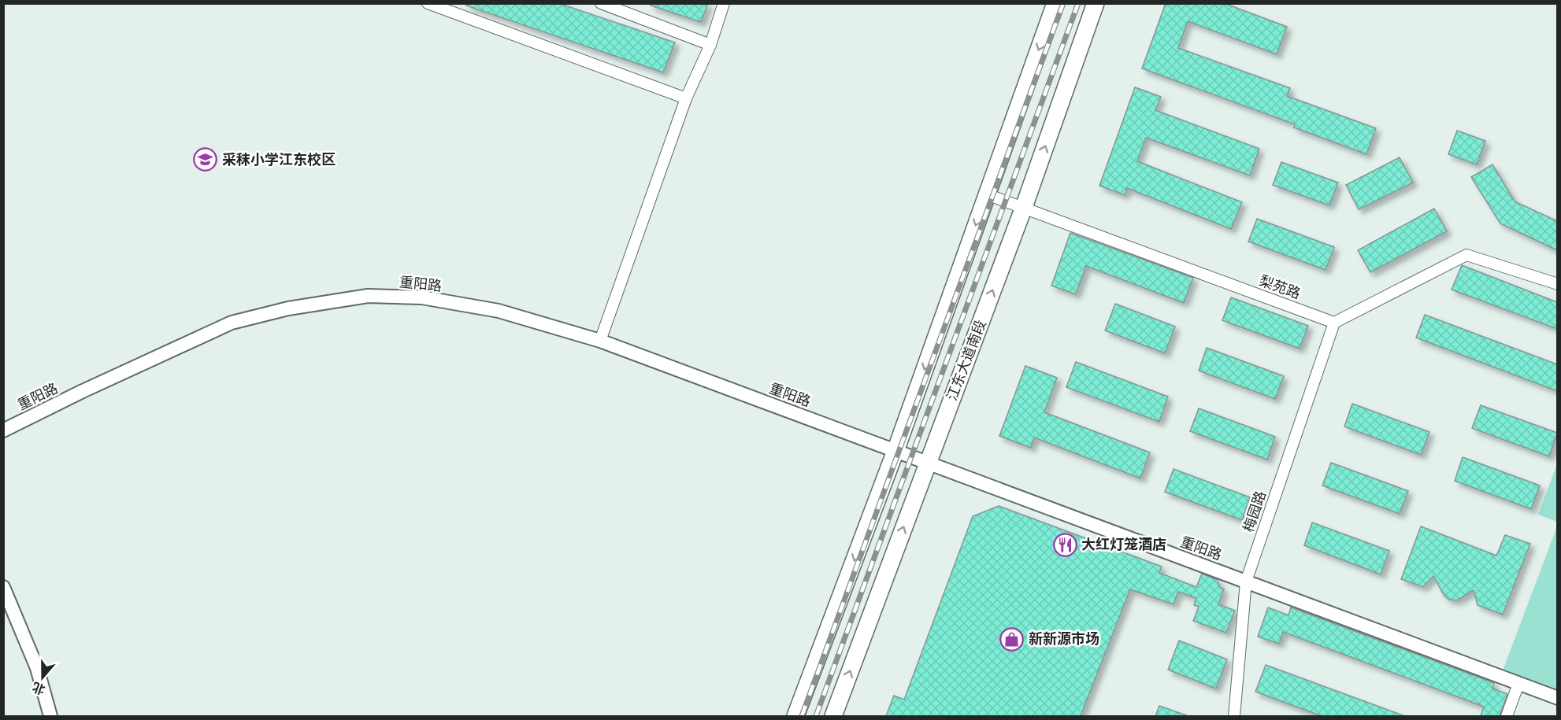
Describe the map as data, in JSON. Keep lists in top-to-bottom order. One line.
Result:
{"streets":{"main road":["江东大道南段"],"street":["重阳路","梨苑路","梅园路"]},"crossings":[["重阳路","江东大道南段"],["重阳路","梅园路"],["梨苑路","江东大道南段"],["梨苑路","梅园路"]],"places":{"school or university":["采秣小学江东校区"],"restaurant":["大红灯笼酒店"],"shop":["新新源市场"]},"north":"bottom"}
